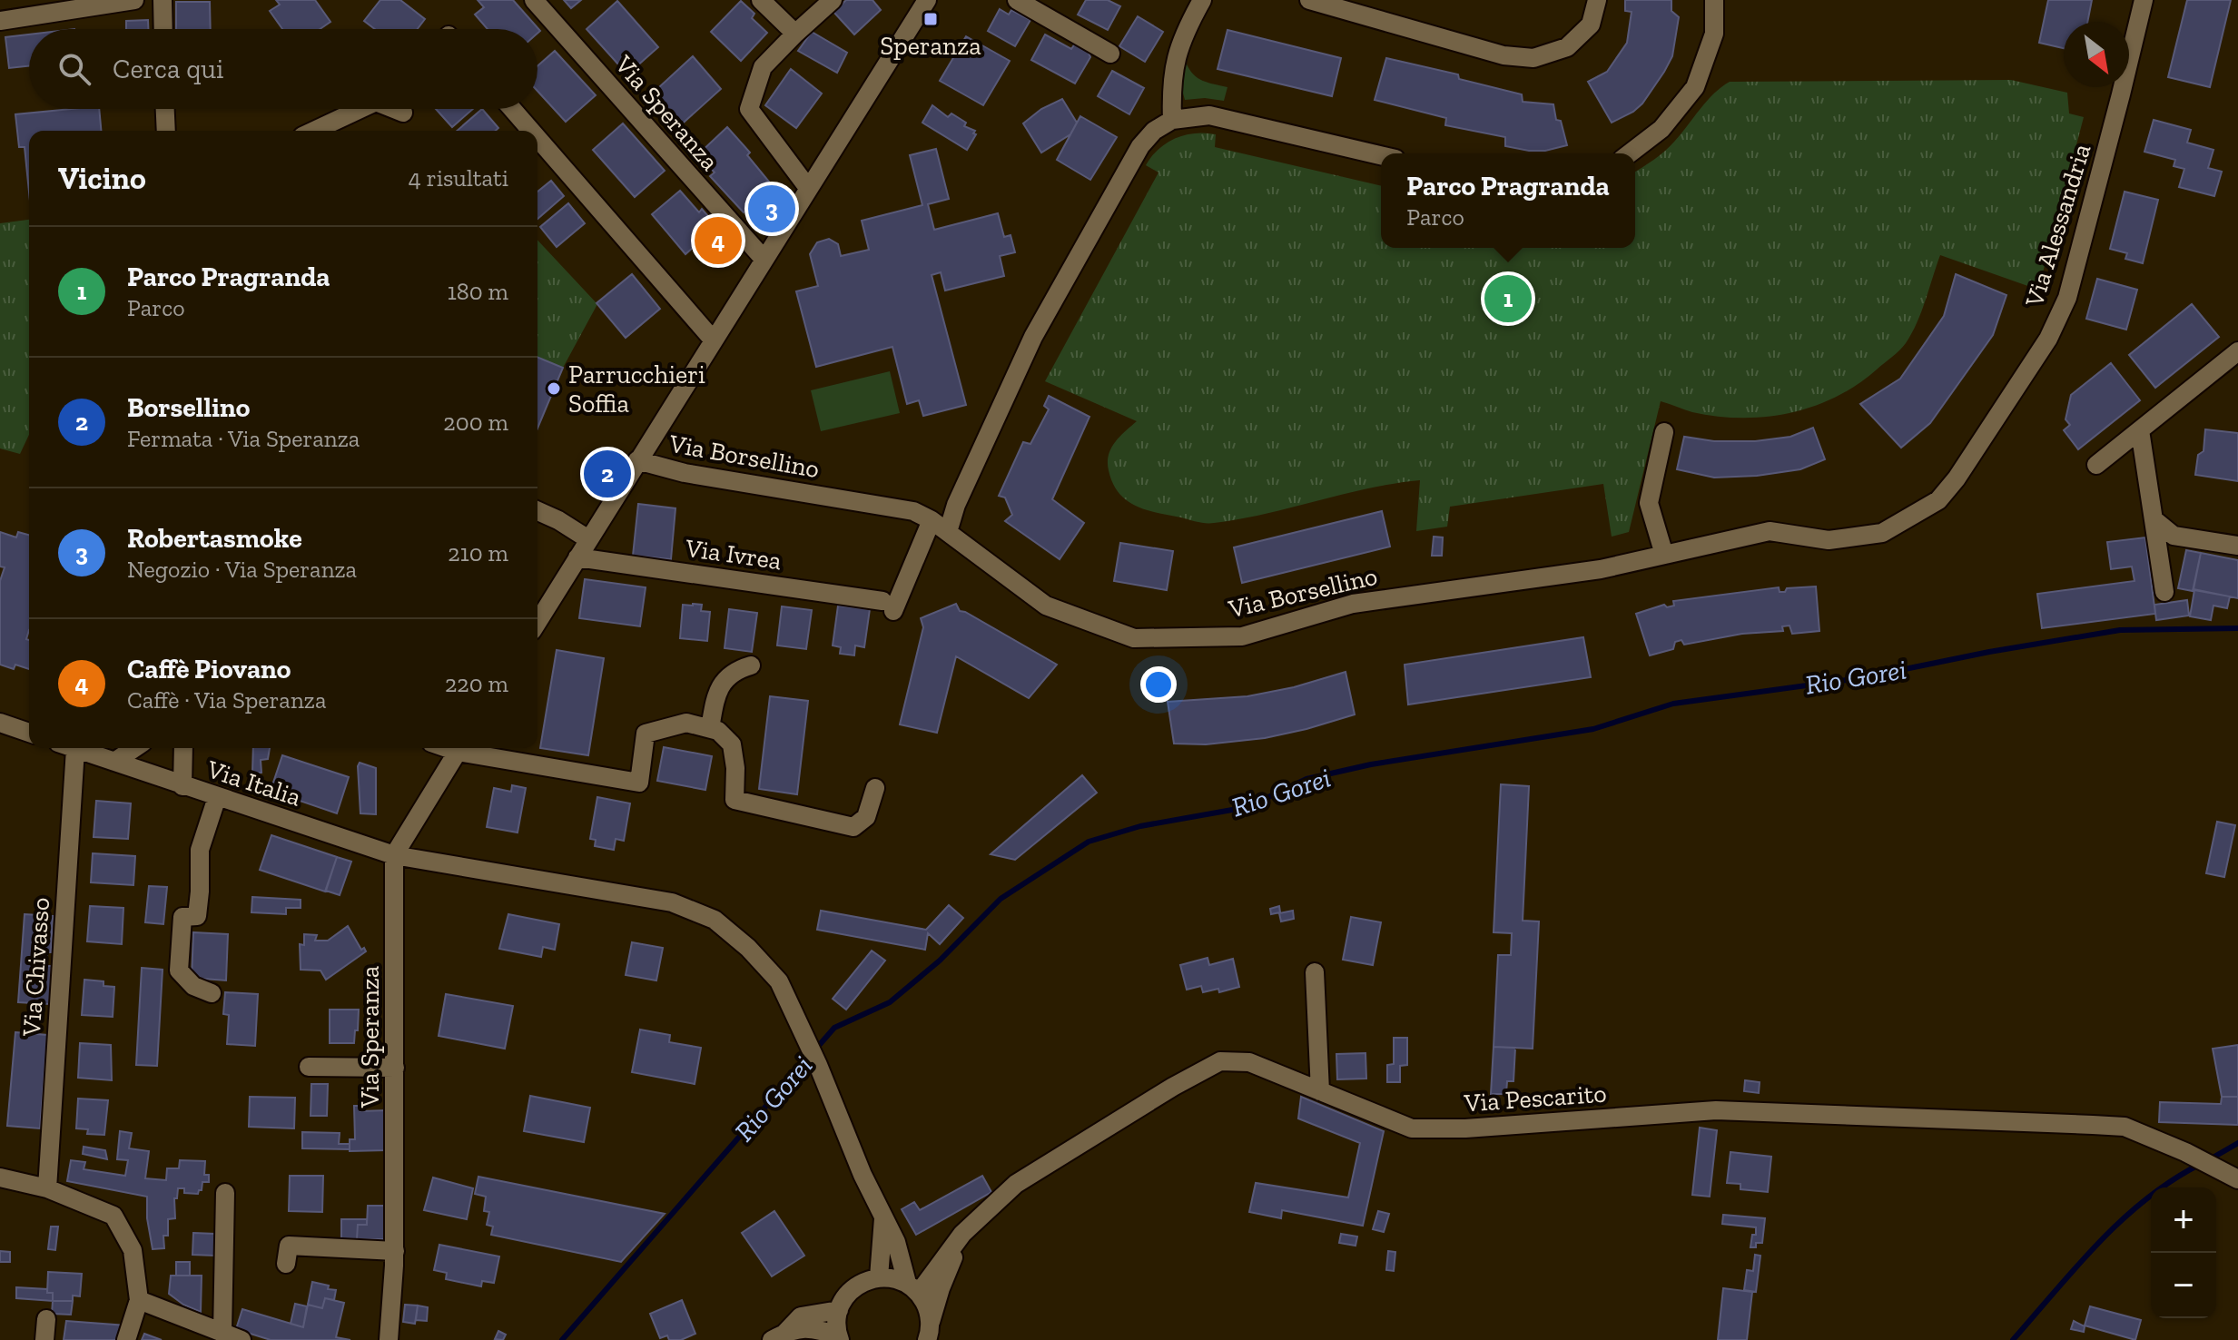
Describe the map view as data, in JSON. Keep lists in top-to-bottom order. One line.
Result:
{"streets":{"street":["Via Speranza","Via Alessandria","Via Borsellino","Via Ivrea","Via Italia","Via Chivasso","Via Pescarito"]},"crossings":[["Via Speranza","Via Italia"],["Via Alessandria","Via Borsellino"],["Via Borsellino","Via Ivrea"],["Via Italia","Via Pescarito"]],"water":["Rio Gorei"],"places":{"transit":["Speranza"],"other":["Parrucchieri Soffia"]},"north":"bottom right","page":{"search":"Cerca qui","heading":["Vicino","4 risultati"],"popup":["Parco Pragranda","Parco"],"pins":["3","4","1","2"],"list":[{"mark":"1","name":"Parco Pragranda","note":"Parco","value":"180 m"},{"mark":"2","name":"Borsellino","note":"Fermata · Via Speranza","value":"200 m"},{"mark":"3","name":"Robertasmoke","note":"Negozio · Via Speranza","value":"210 m"},{"mark":"4","name":"Caffè Piovano","note":"Caffè · Via Speranza","value":"220 m"}],"map_buttons":["+","−"]}}
